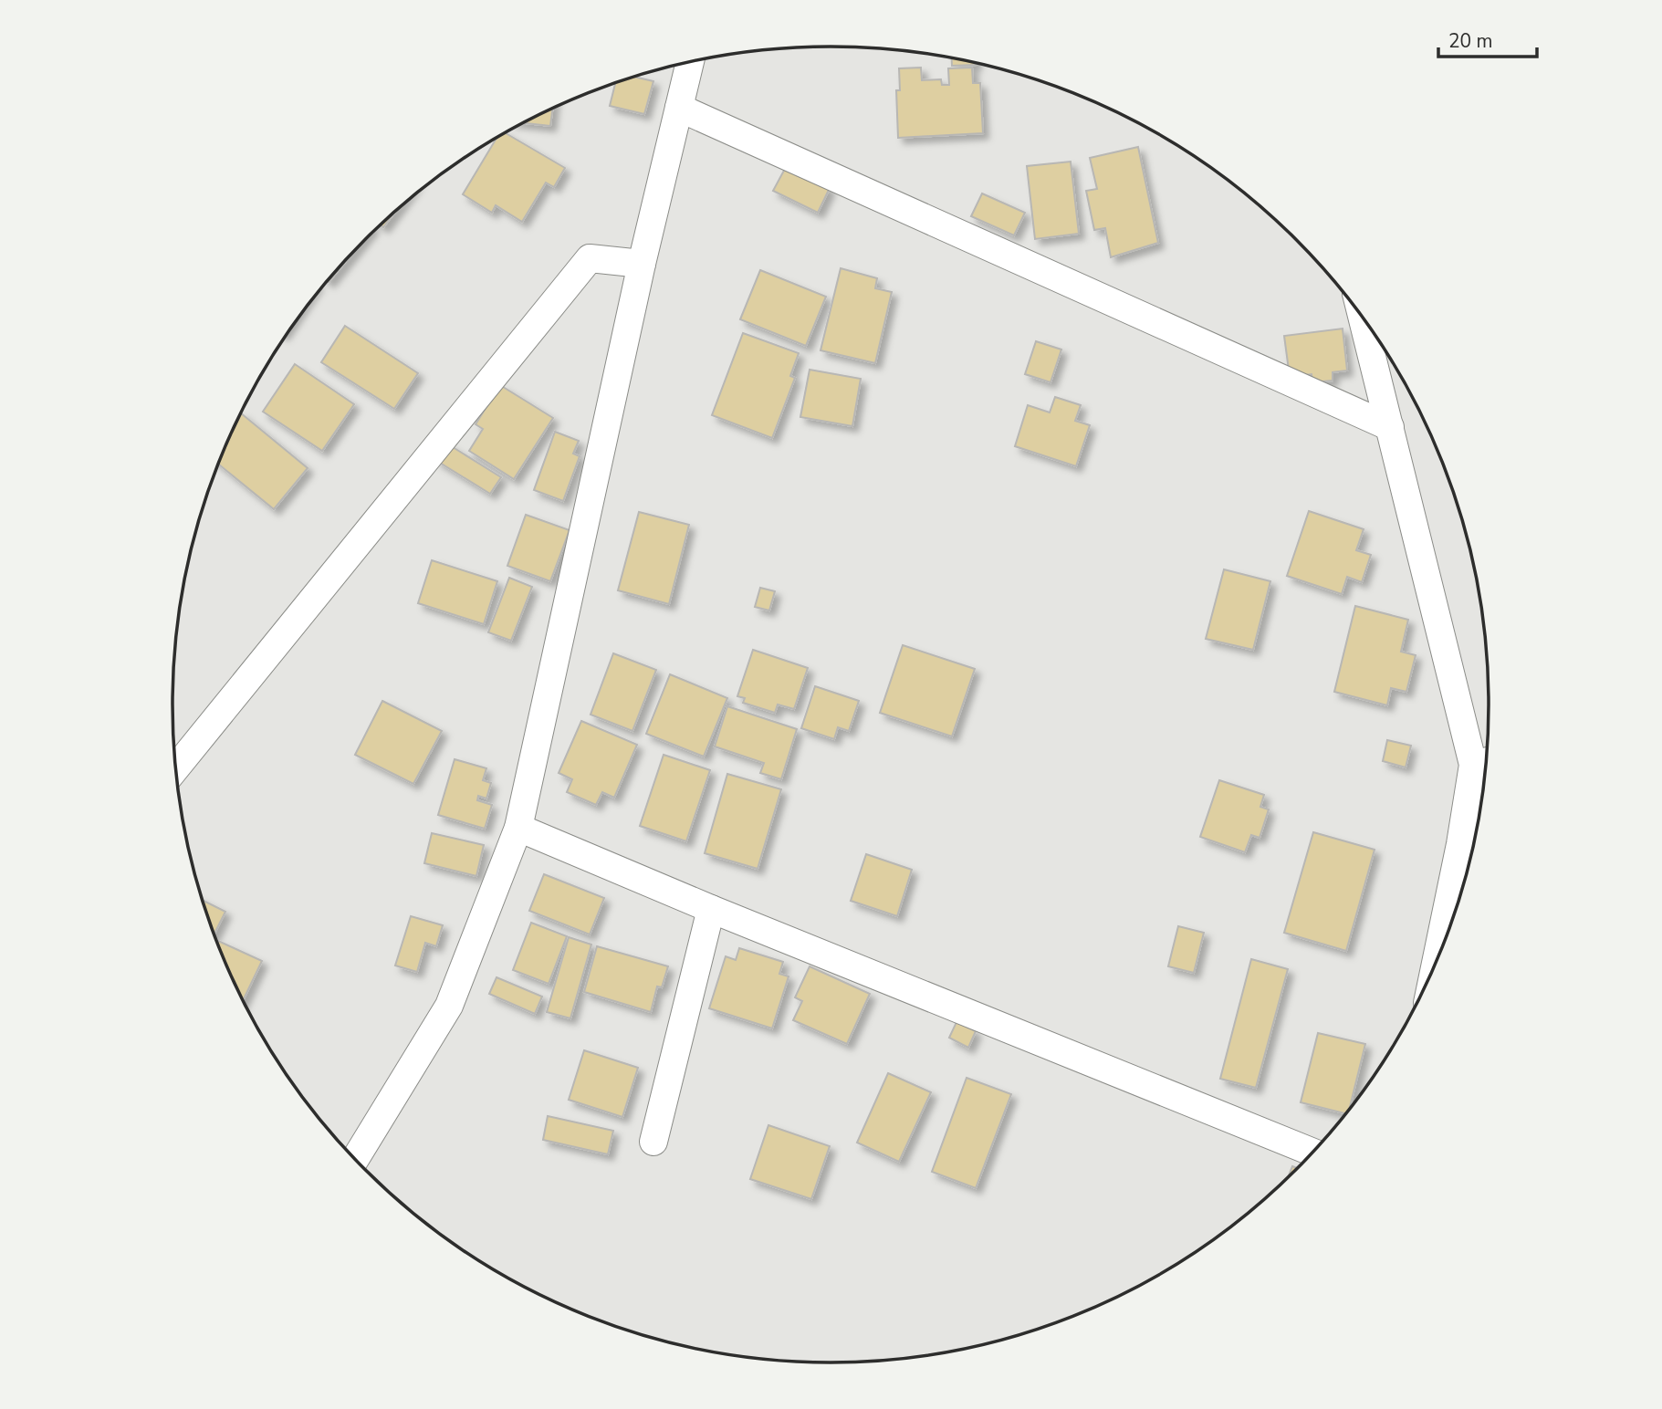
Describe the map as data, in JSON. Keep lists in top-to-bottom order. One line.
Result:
{"scale_bar":"20 m"}
